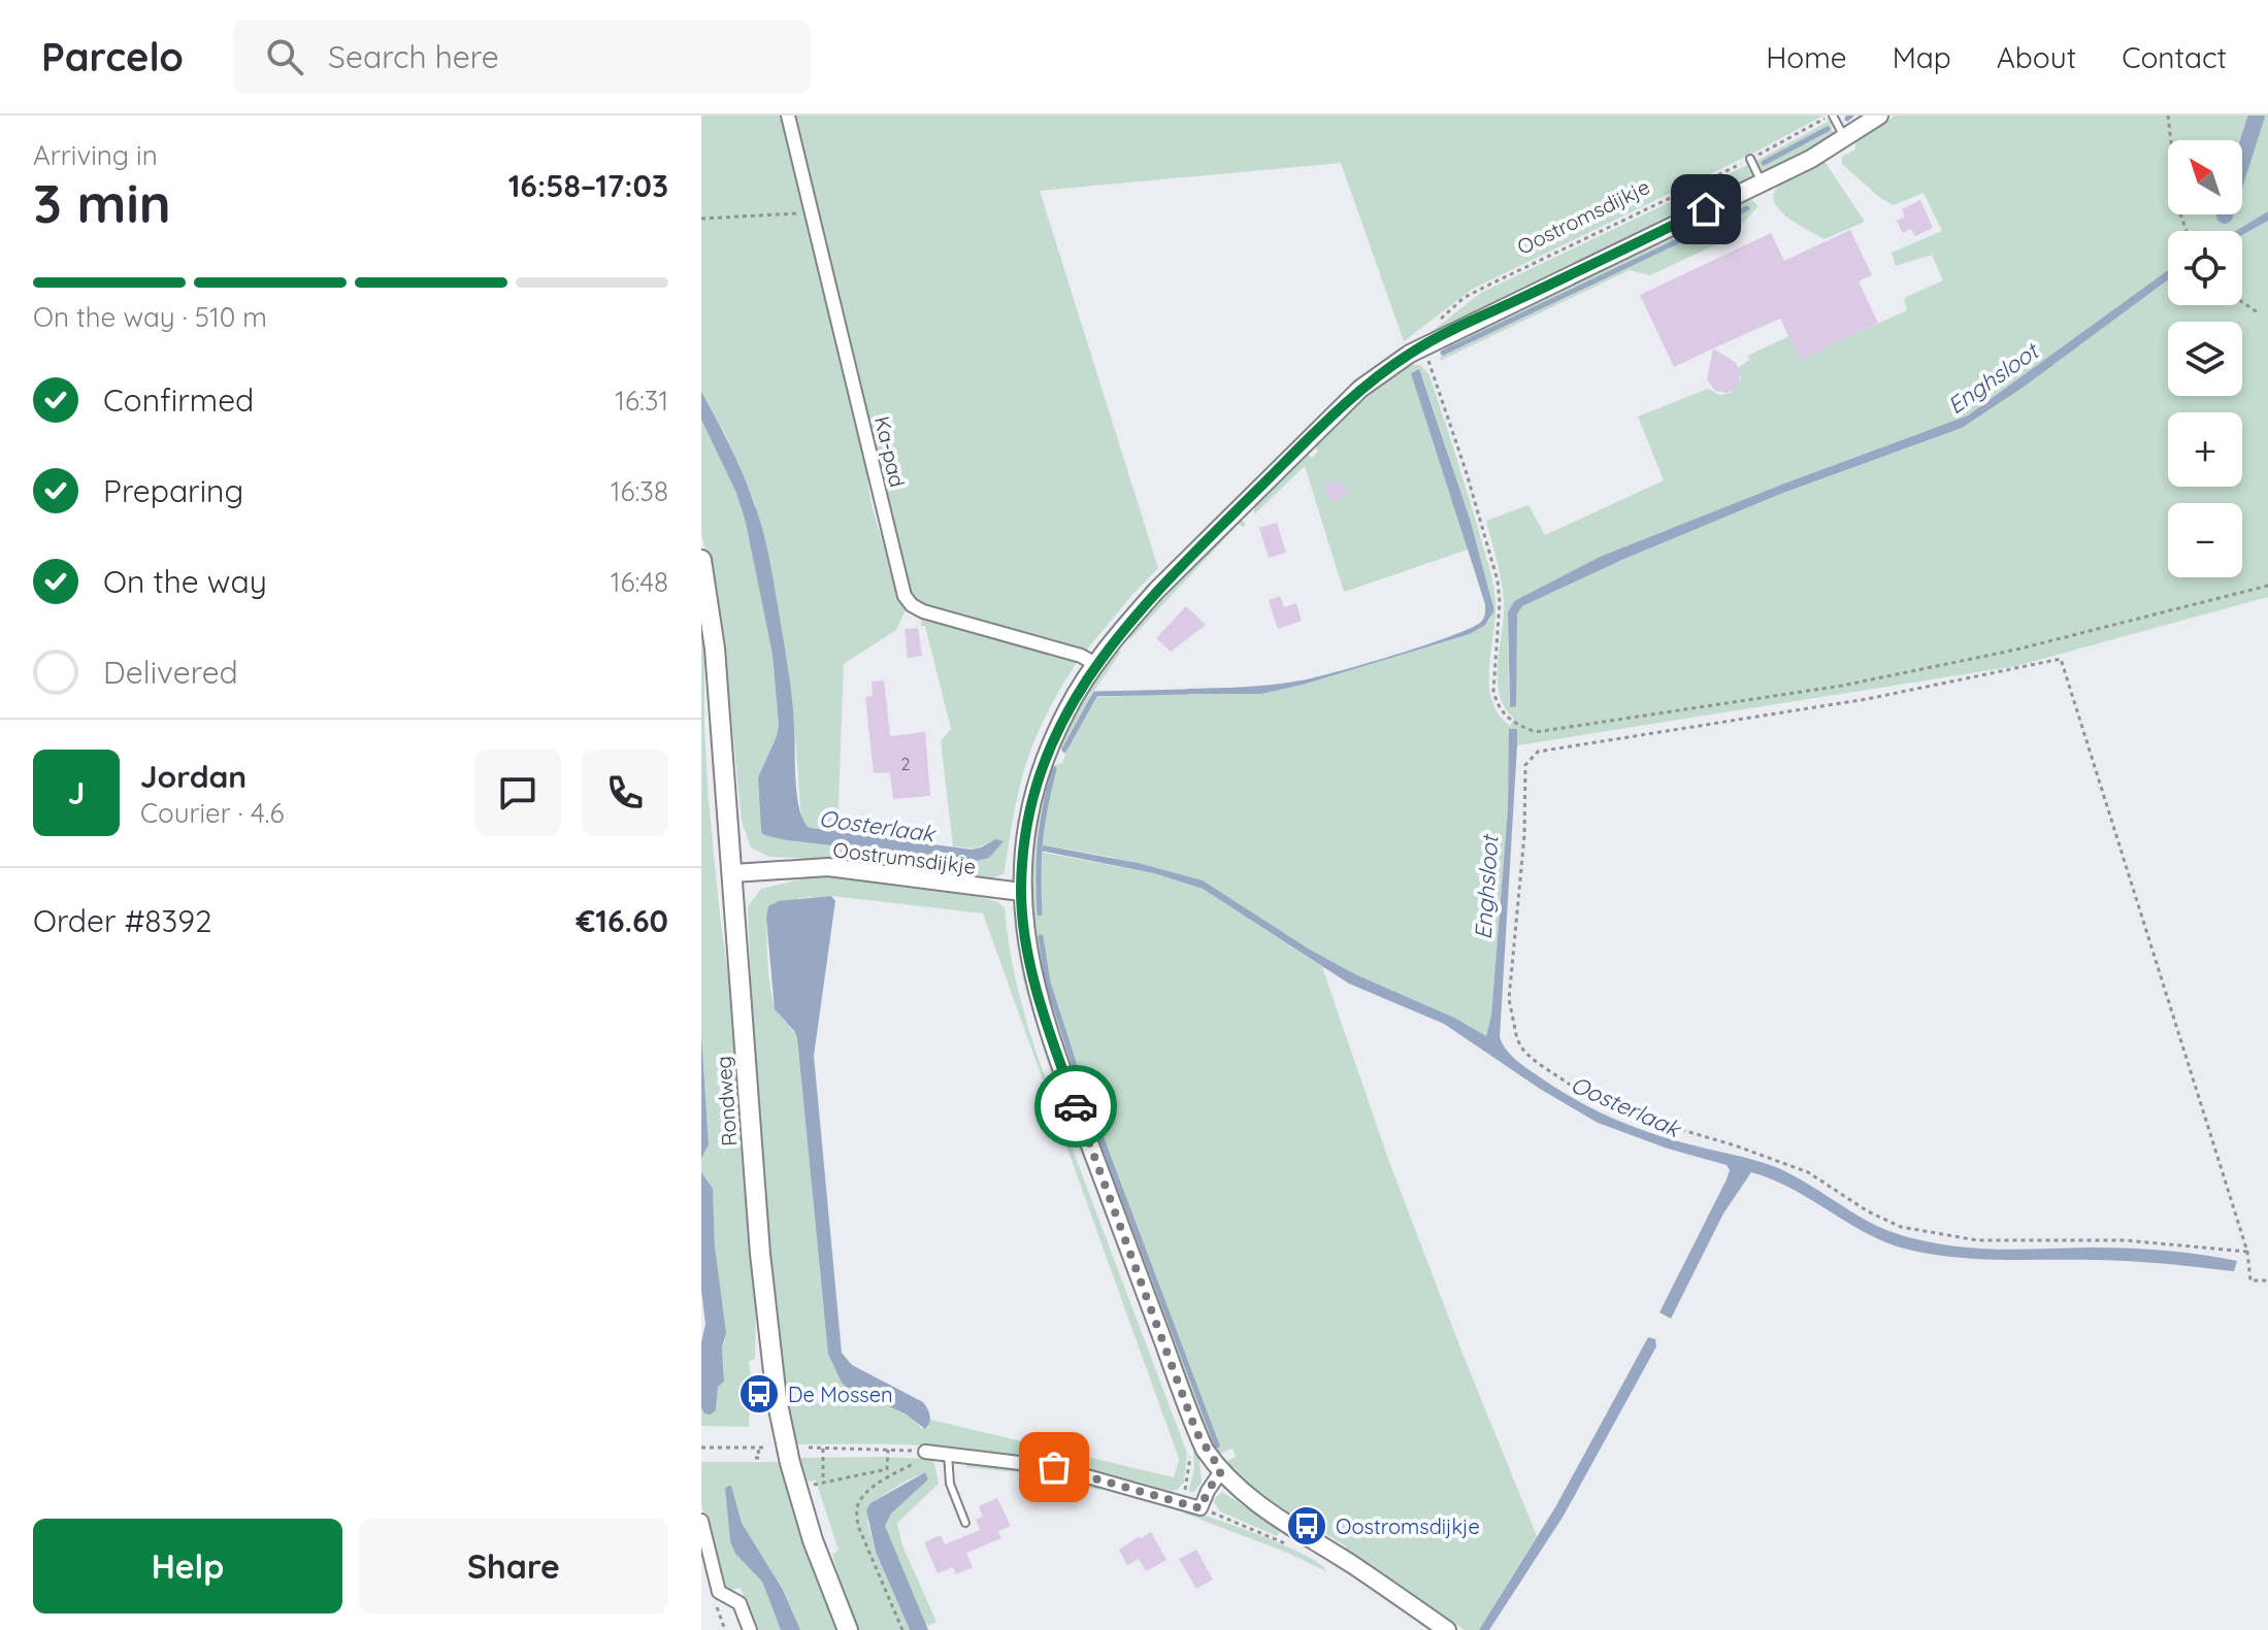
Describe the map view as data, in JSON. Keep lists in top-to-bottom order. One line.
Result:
{"streets":{"main road":["Rondweg"],"street":["Ka-pad","Oostrumsdijkje"],"path":["Oostromsdijkje"]},"crossings":[["Oostrumsdijkje","Rondweg"]],"water":["Enghsloot","Oosterlaak"],"places":{"bus stop":["De Mossen","Oostromsdijkje"]},"house_numbers":["2"],"north":"top left","page":{"header":"Parcelo","search":"Search here","nav":["Home","Map","About","Contact"],"heading":["3 min","Arriving in","16:58–17:03"],"panel":["Jordan","Courier · 4.6","Order #8392","€16.60"],"map_buttons":["+","−"],"bar":"On the way · 510 m","list":[["Confirmed","16:31"],["Preparing","16:38"],["On the way","16:48"],"Delivered"],"round":"J","buttons":["Help","Share"]}}
